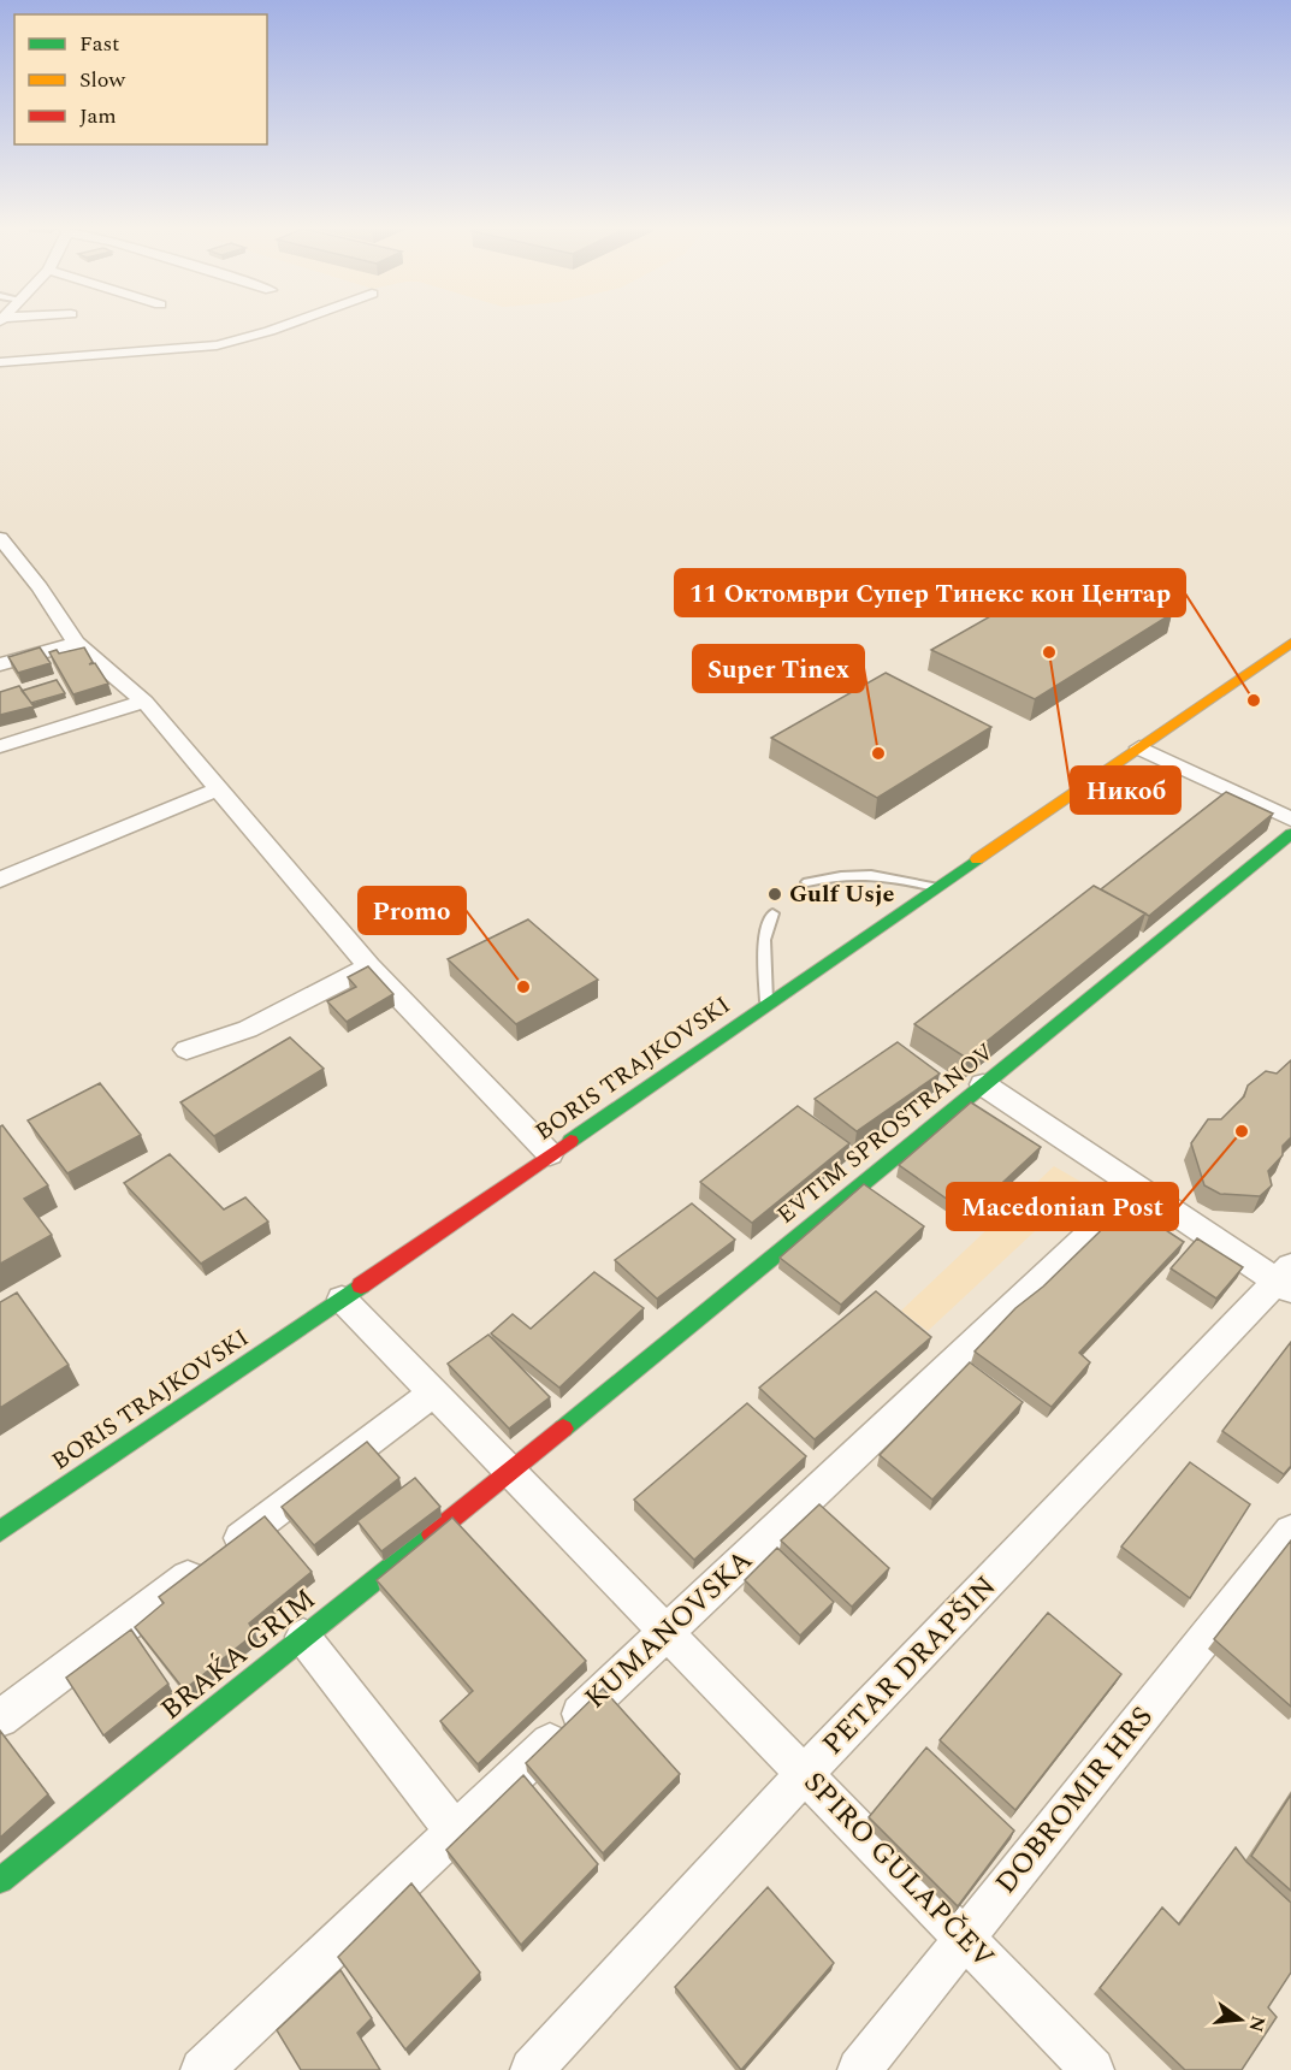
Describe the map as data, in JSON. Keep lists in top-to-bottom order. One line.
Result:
{"streets":{"street":["BORIS TRAJKOVSKI","EVTIM SPROSTRANOV","KUMANOVSKA","BRAḰA GRIM","PETAR DRAPŠIN","DOBROMIR HRS","SPIRO GULAPČEV"]},"crossings":[["BORIS TRAJKOVSKI","SPIRO GULAPČEV"],["EVTIM SPROSTRANOV","BRAḰA GRIM"],["EVTIM SPROSTRANOV","SPIRO GULAPČEV"],["KUMANOVSKA","SPIRO GULAPČEV"],["BRAḰA GRIM","SPIRO GULAPČEV"],["PETAR DRAPŠIN","SPIRO GULAPČEV"],["DOBROMIR HRS","SPIRO GULAPČEV"]],"places":["Никоб","11 Октомври Супер Тинекс кон Центар","Super Tinex","Gulf Usje","Promo","Macedonian Post"],"legend":["Fast","Slow","Jam"],"north":"right"}
